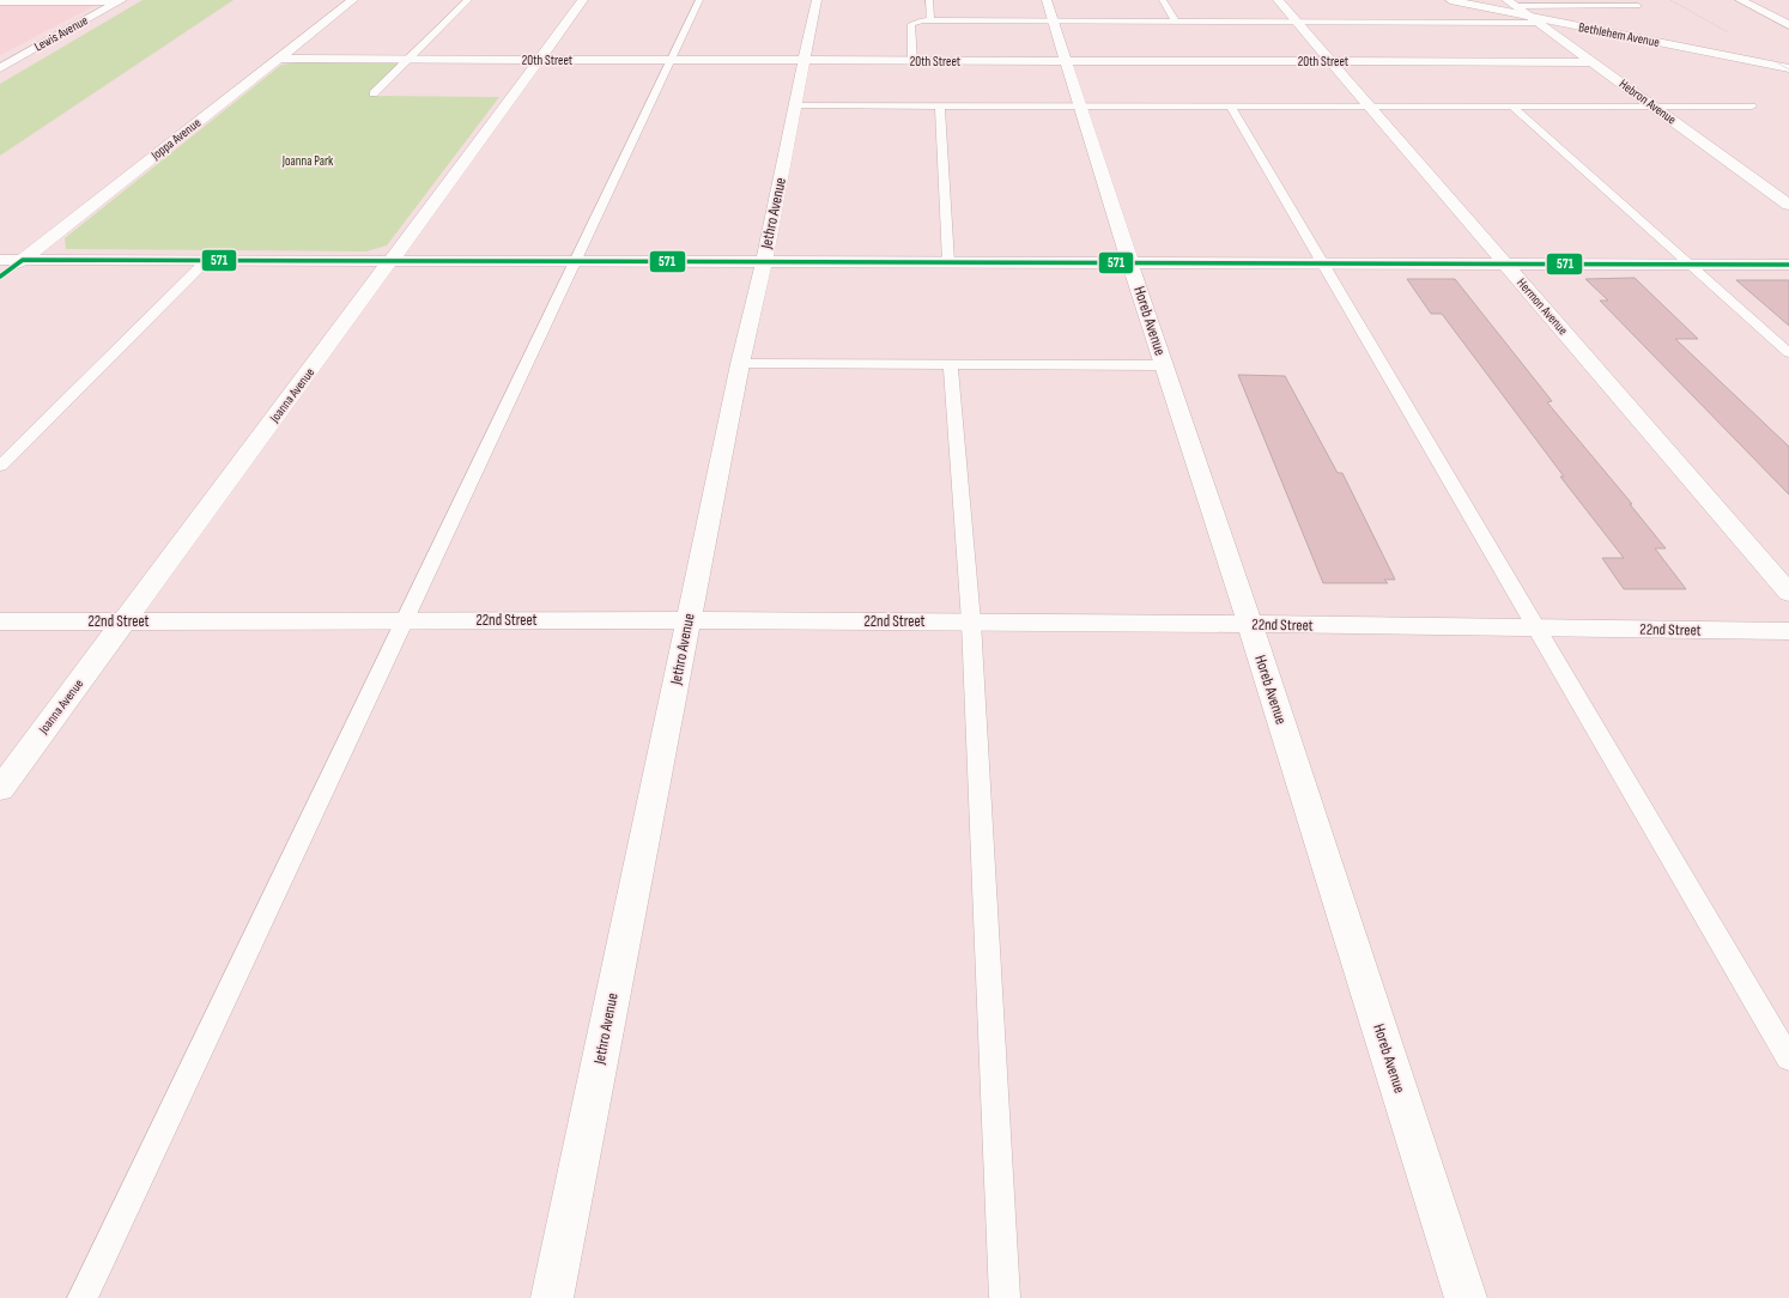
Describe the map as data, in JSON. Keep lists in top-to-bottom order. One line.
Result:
{"streets":{"street":["Lewis Avenue","Bethlehem Avenue","20th Street","Hebron Avenue","Joppa Avenue","Jethro Avenue","Hermon Avenue","Horeb Avenue","Joanna Avenue","22nd Street"]},"crossings":[["Bethlehem Avenue","Hebron Avenue"],["20th Street","Hebron Avenue"],["20th Street","Joppa Avenue"],["20th Street","Jethro Avenue"],["20th Street","Hermon Avenue"],["20th Street","Horeb Avenue"],["20th Street","Joanna Avenue"],["Jethro Avenue","22nd Street"],["Horeb Avenue","22nd Street"],["Joanna Avenue","22nd Street"]],"parks":["Joanna Park"],"lines":["transit line 571"]}
